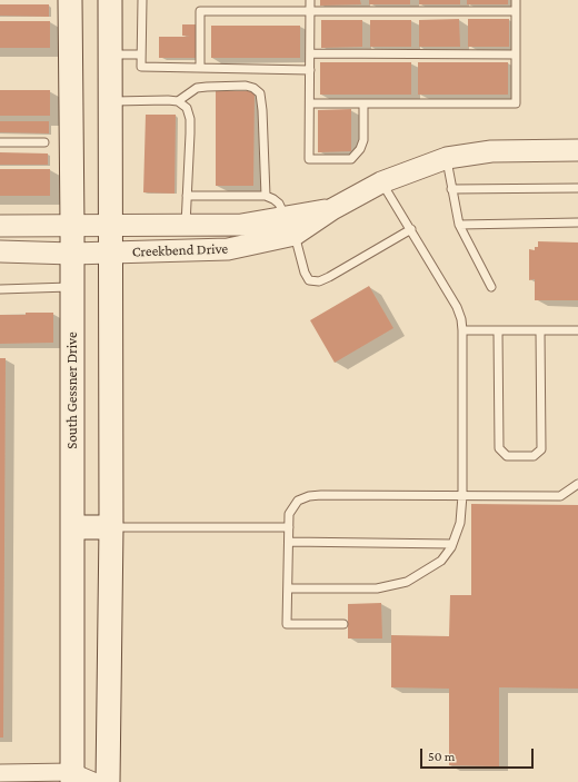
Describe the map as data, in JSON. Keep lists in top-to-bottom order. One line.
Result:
{"streets":{"main road":["South Gessner Drive"],"street":["Creekbend Drive"]},"crossings":[["Creekbend Drive","South Gessner Drive"]],"scale_bar":"50 m"}
